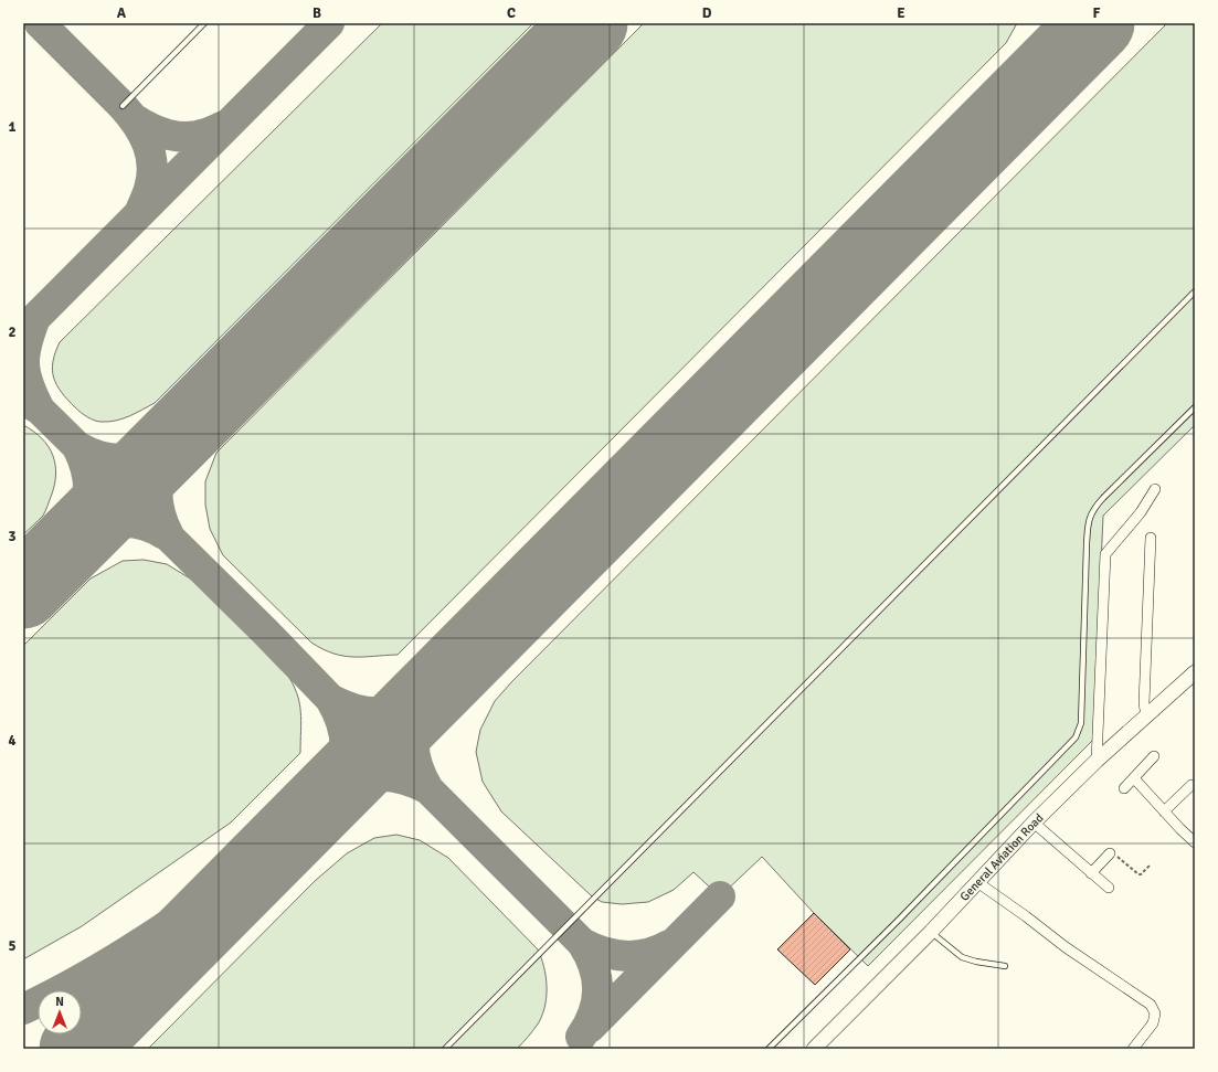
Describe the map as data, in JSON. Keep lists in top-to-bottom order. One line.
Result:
{"streets":{"main road":["General Aviation Road"]},"north":"top","grid":{"columns":["A","B","C","D","E","F"],"rows":["1","2","3","4","5"]}}
